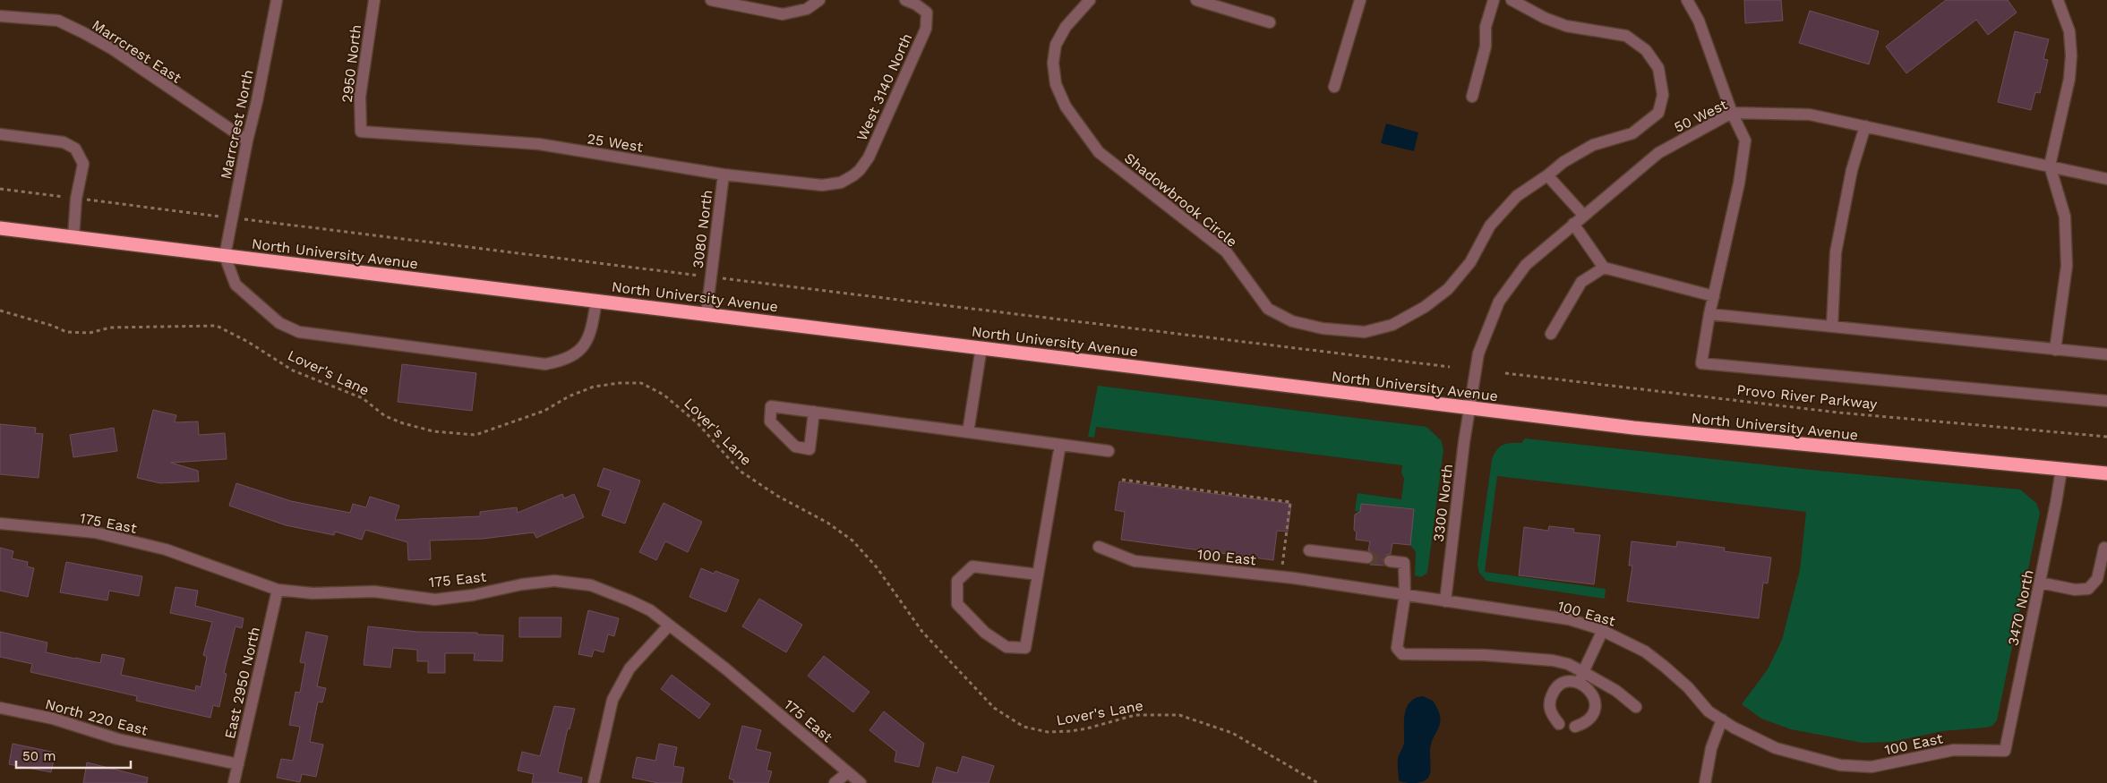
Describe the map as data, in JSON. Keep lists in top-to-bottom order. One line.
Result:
{"streets":{"highway":["North University Avenue"],"street":["Marrcrest East","2950 North","West 3140 North","50 West","Marrcrest North","25 West","Shadowbrook Circle","3080 North","3300 North","175 East","100 East","3470 North","East 2950 North","North 220 East"],"path":["Lover's Lane","Provo River Parkway"]},"crossings":[["Marrcrest East","Marrcrest North"],["2950 North","25 West"],["West 3140 North","25 West"],["50 West","North University Avenue"],["50 West","3300 North"],["Marrcrest North","North University Avenue"],["25 West","3080 North"],["3080 North","North University Avenue"],["North University Avenue","3300 North"],["North University Avenue","3470 North"],["3300 North","100 East"],["175 East","East 2950 North"],["100 East","3470 North"],["East 2950 North","North 220 East"]],"scale_bar":"50 m"}
